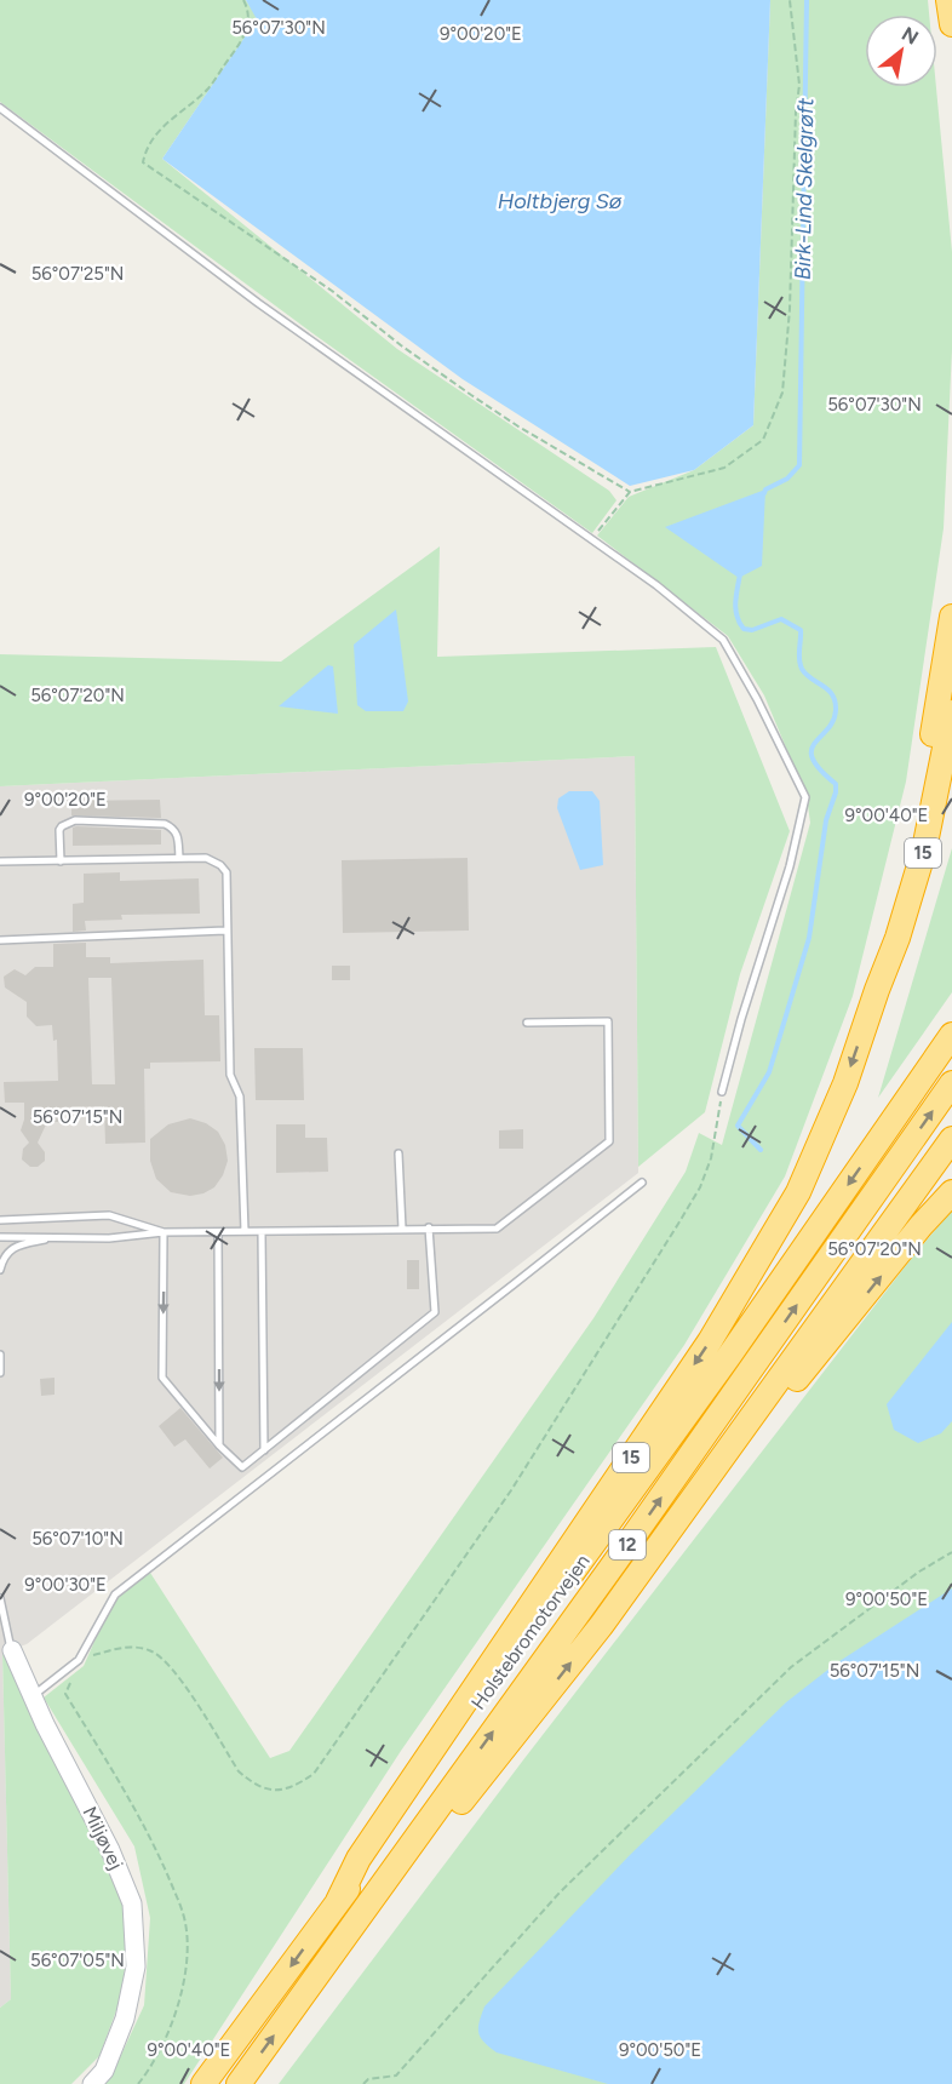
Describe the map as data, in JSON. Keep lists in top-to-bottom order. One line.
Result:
{"streets":{"highway":["15","12","Holstebromotorvejen"],"street":["Miljøvej"]},"crossings":[["15","Holstebromotorvejen"]],"water":["Birk-Lind Skelgrøft","Holtbjerg Sø"],"north":"top right","coordinates":["56°07'30\"N","9°00'20\"E","56°07'25\"N","56°07'20\"N","9°00'40\"E","56°07'15\"N","56°07'10\"N","9°00'30\"E","9°00'50\"E","56°07'05\"N"]}
